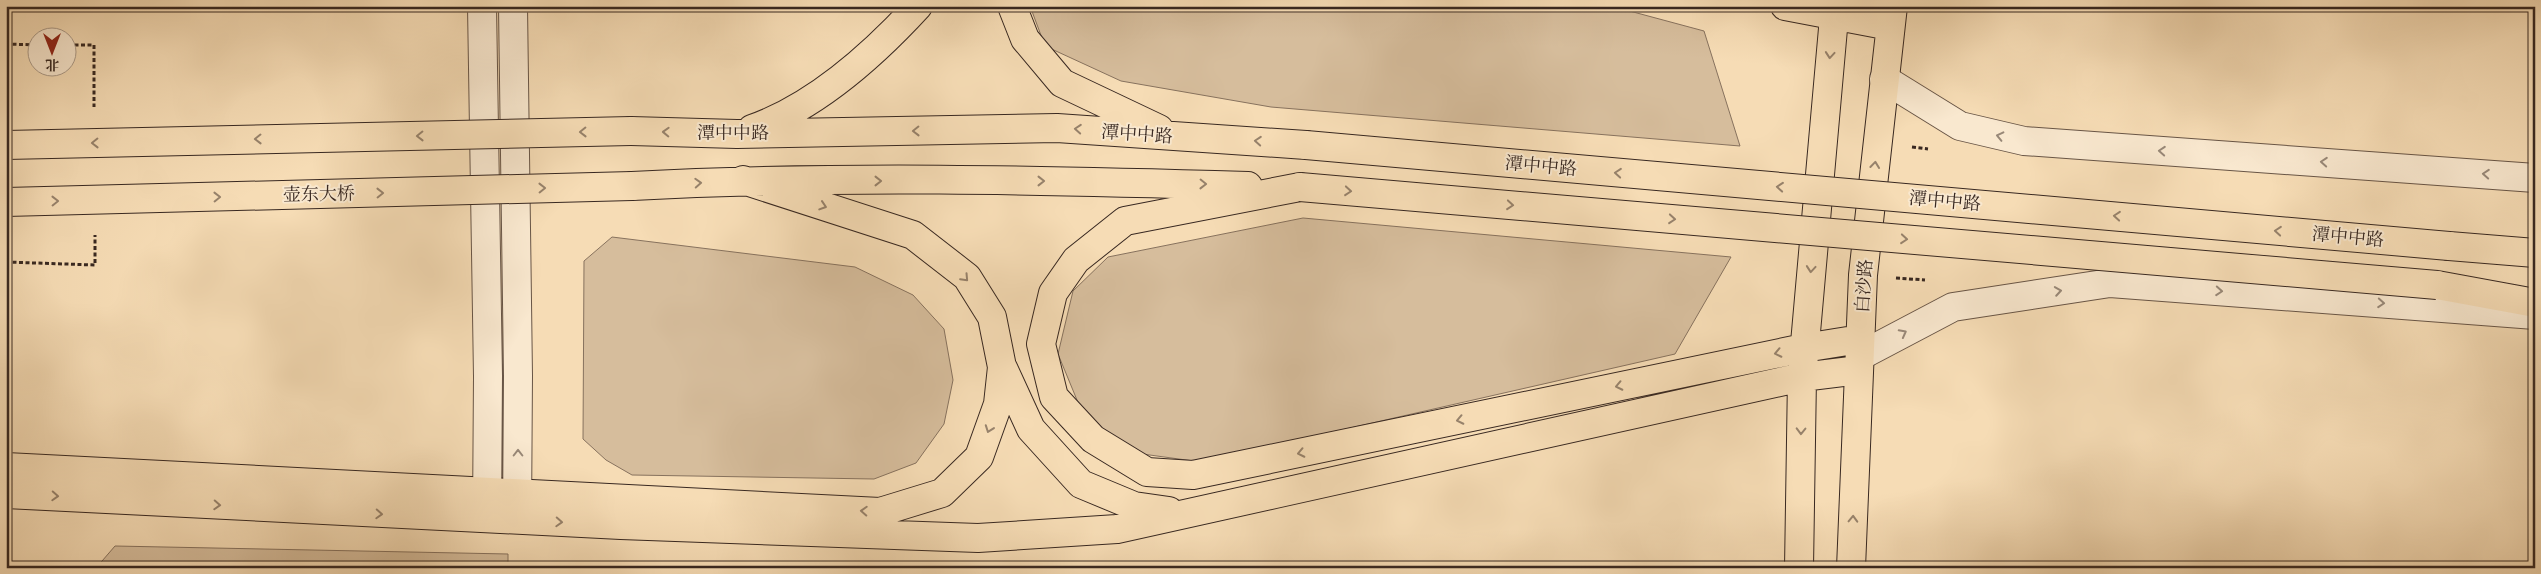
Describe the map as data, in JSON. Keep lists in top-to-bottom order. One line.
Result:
{"streets":{"main road":["潭中中路","壶东大桥","白沙路"]},"one_way":["壶东大桥"],"north":"bottom"}
